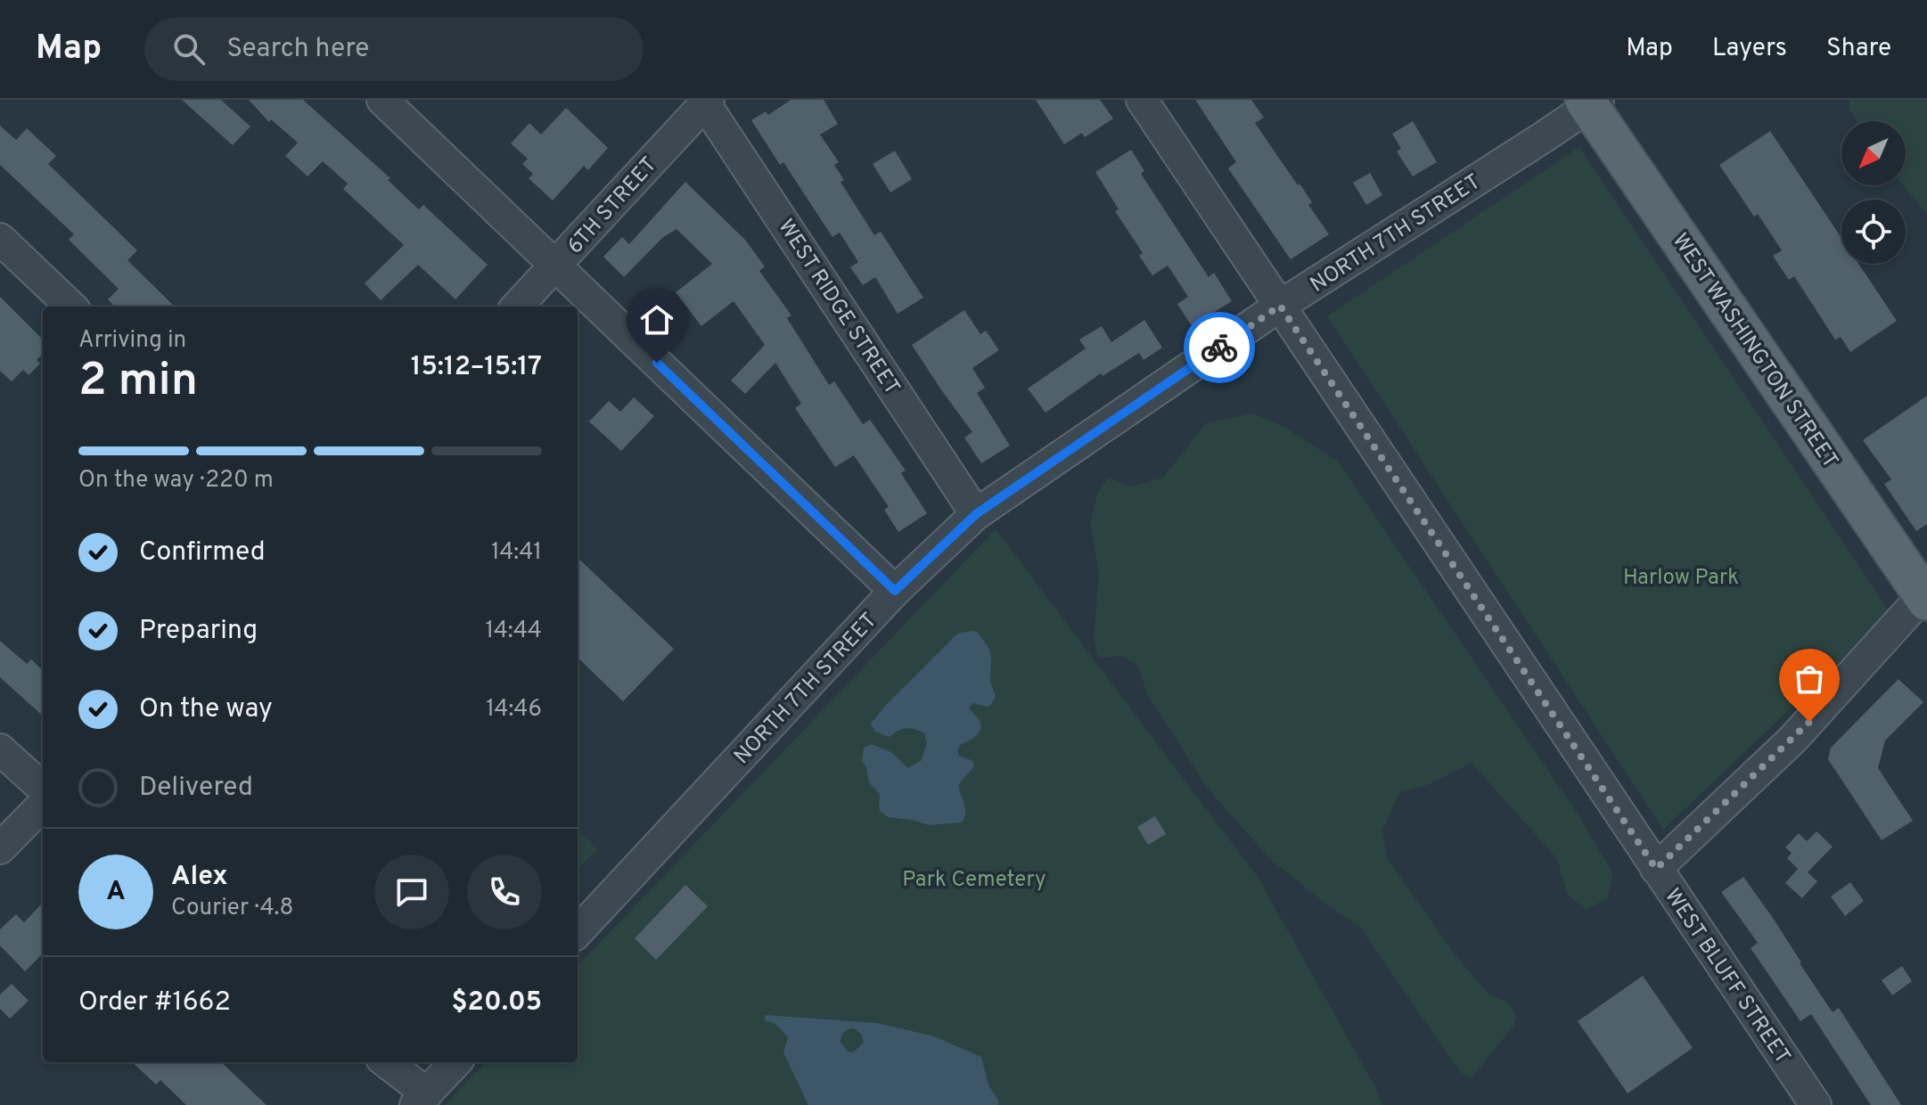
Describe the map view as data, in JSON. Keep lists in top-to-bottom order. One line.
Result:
{"streets":{"main road":["WEST WASHINGTON STREET"],"street":["6TH STREET","NORTH 7TH STREET","WEST RIDGE STREET","WEST BLUFF STREET"]},"crossings":[["6TH STREET","WEST RIDGE STREET"],["NORTH 7TH STREET","WEST RIDGE STREET"],["NORTH 7TH STREET","WEST WASHINGTON STREET"],["NORTH 7TH STREET","WEST BLUFF STREET"]],"parks":["Harlow Park","Park Cemetery"],"north":"bottom left","page":{"header":"Map","search":"Search here","nav":["Map","Layers","Share"],"heading":["2 min","Arriving in","15:12–15:17"],"panel":["Alex","Courier · 4.8","Order #1662","$20.05"],"bar":"On the way · 220 m","list":[["Confirmed","14:41"],["Preparing","14:44"],["On the way","14:46"],"Delivered"],"round":"A"}}
